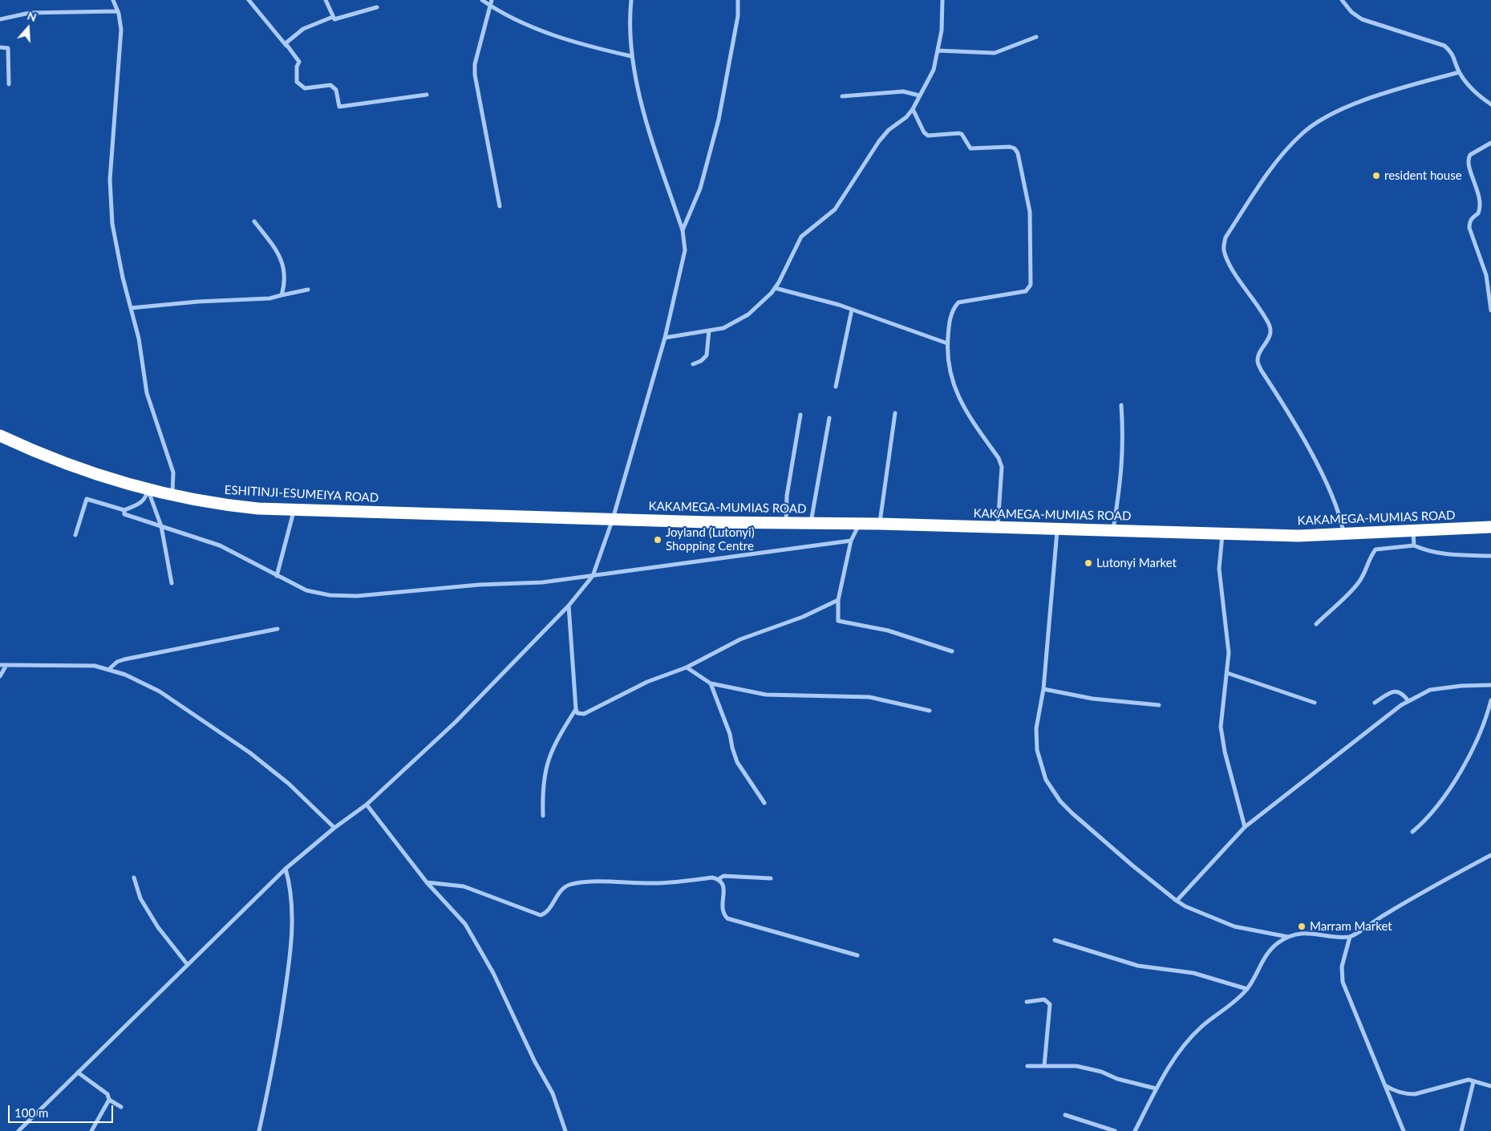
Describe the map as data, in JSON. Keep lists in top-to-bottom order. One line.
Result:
{"streets":{"highway":["ESHITINJI-ESUMEIYA ROAD","KAKAMEGA-MUMIAS ROAD"]},"crossings":[["ESHITINJI-ESUMEIYA ROAD","KAKAMEGA-MUMIAS ROAD"]],"places":["resident house","Joyland (Lutonyi) Shopping Centre","Lutonyi Market","Marram Market"],"scale_bar":"100 m","north":"top"}
